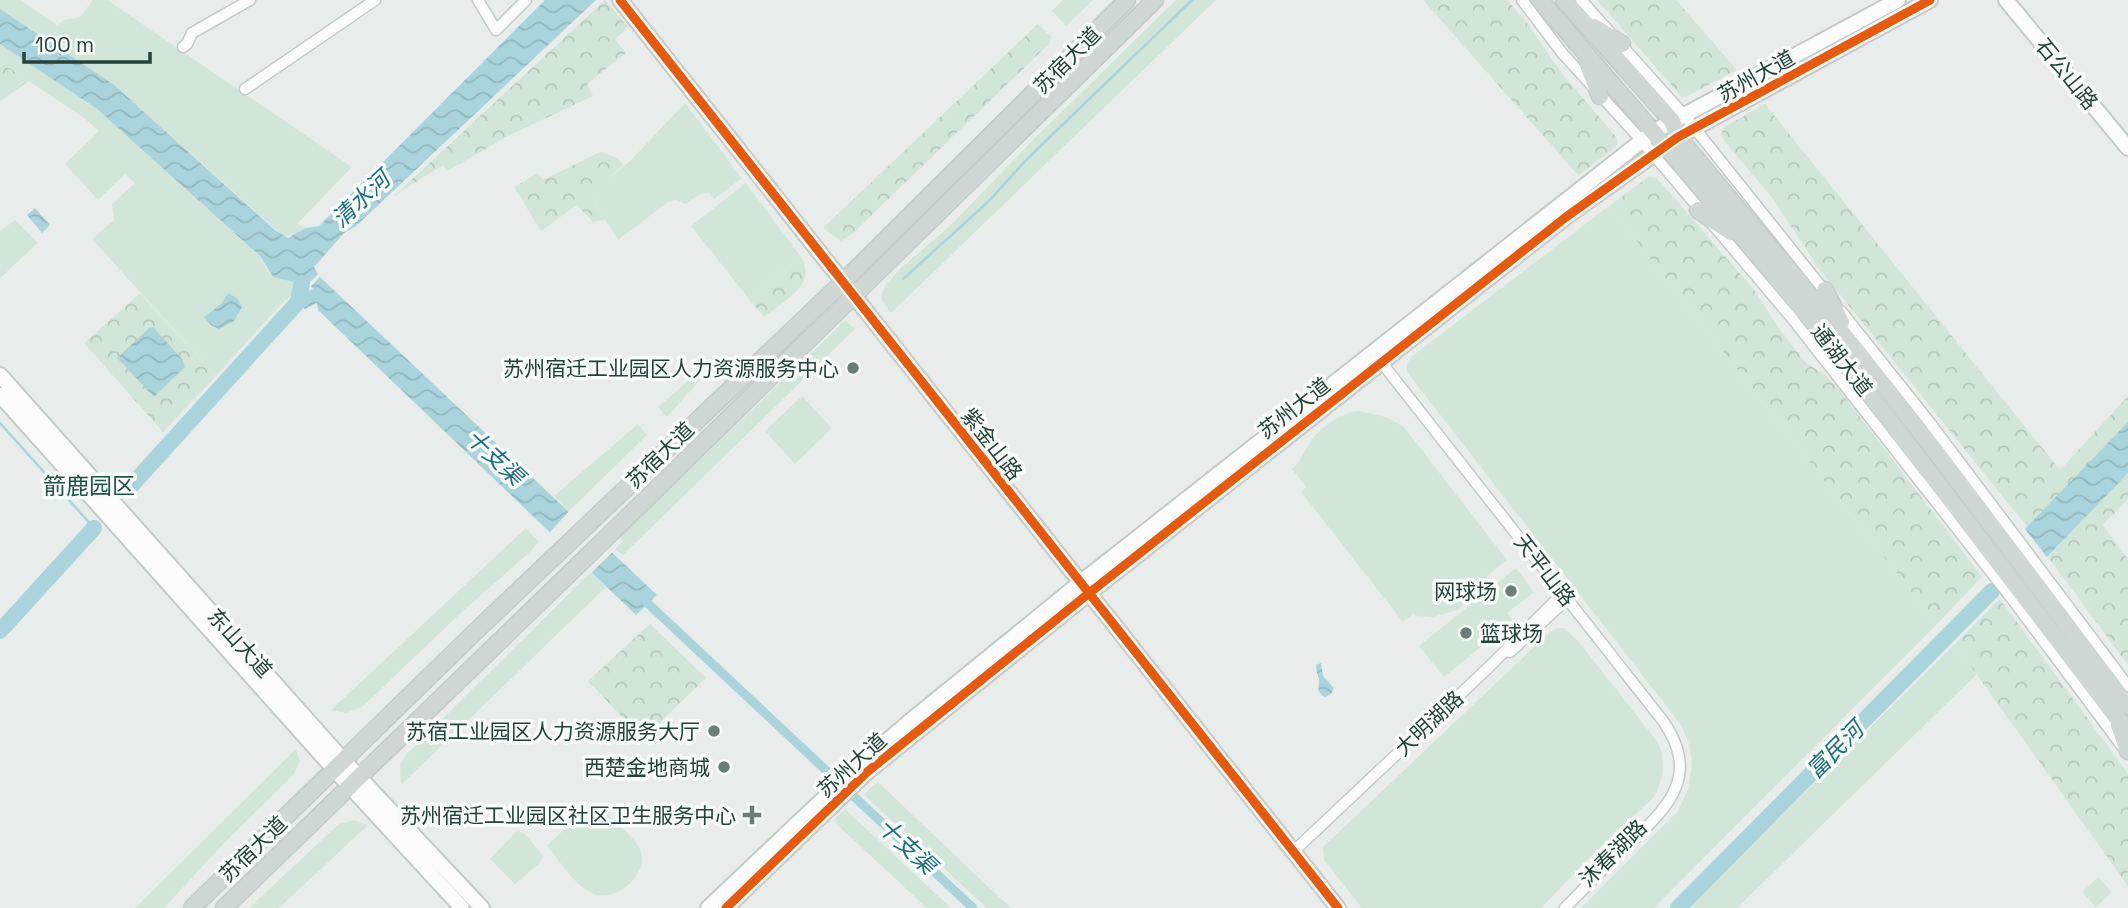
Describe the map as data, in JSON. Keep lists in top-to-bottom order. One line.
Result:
{"streets":{"main road":["苏宿大道","通湖大道"],"street":["石公山路","苏州大道","紫金山路","天平山路","东山大道","大明湖路","沐春湖路"]},"crossings":[["苏宿大道","紫金山路"],["苏宿大道","东山大道"],["苏州大道","通湖大道"],["苏州大道","紫金山路"],["苏州大道","天平山路"],["紫金山路","大明湖路"],["天平山路","大明湖路"],["天平山路","沐春湖路"]],"districts":["箭鹿园区"],"water":["清水河","十支渠","富民河"],"places":{"other":["苏州宿迁工业园区人力资源服务中心","网球场","篮球场","苏宿工业园区人力资源服务大厅","西楚金地商城"],"health":["苏州宿迁工业园区社区卫生服务中心"]},"scale_bar":"100 m"}
